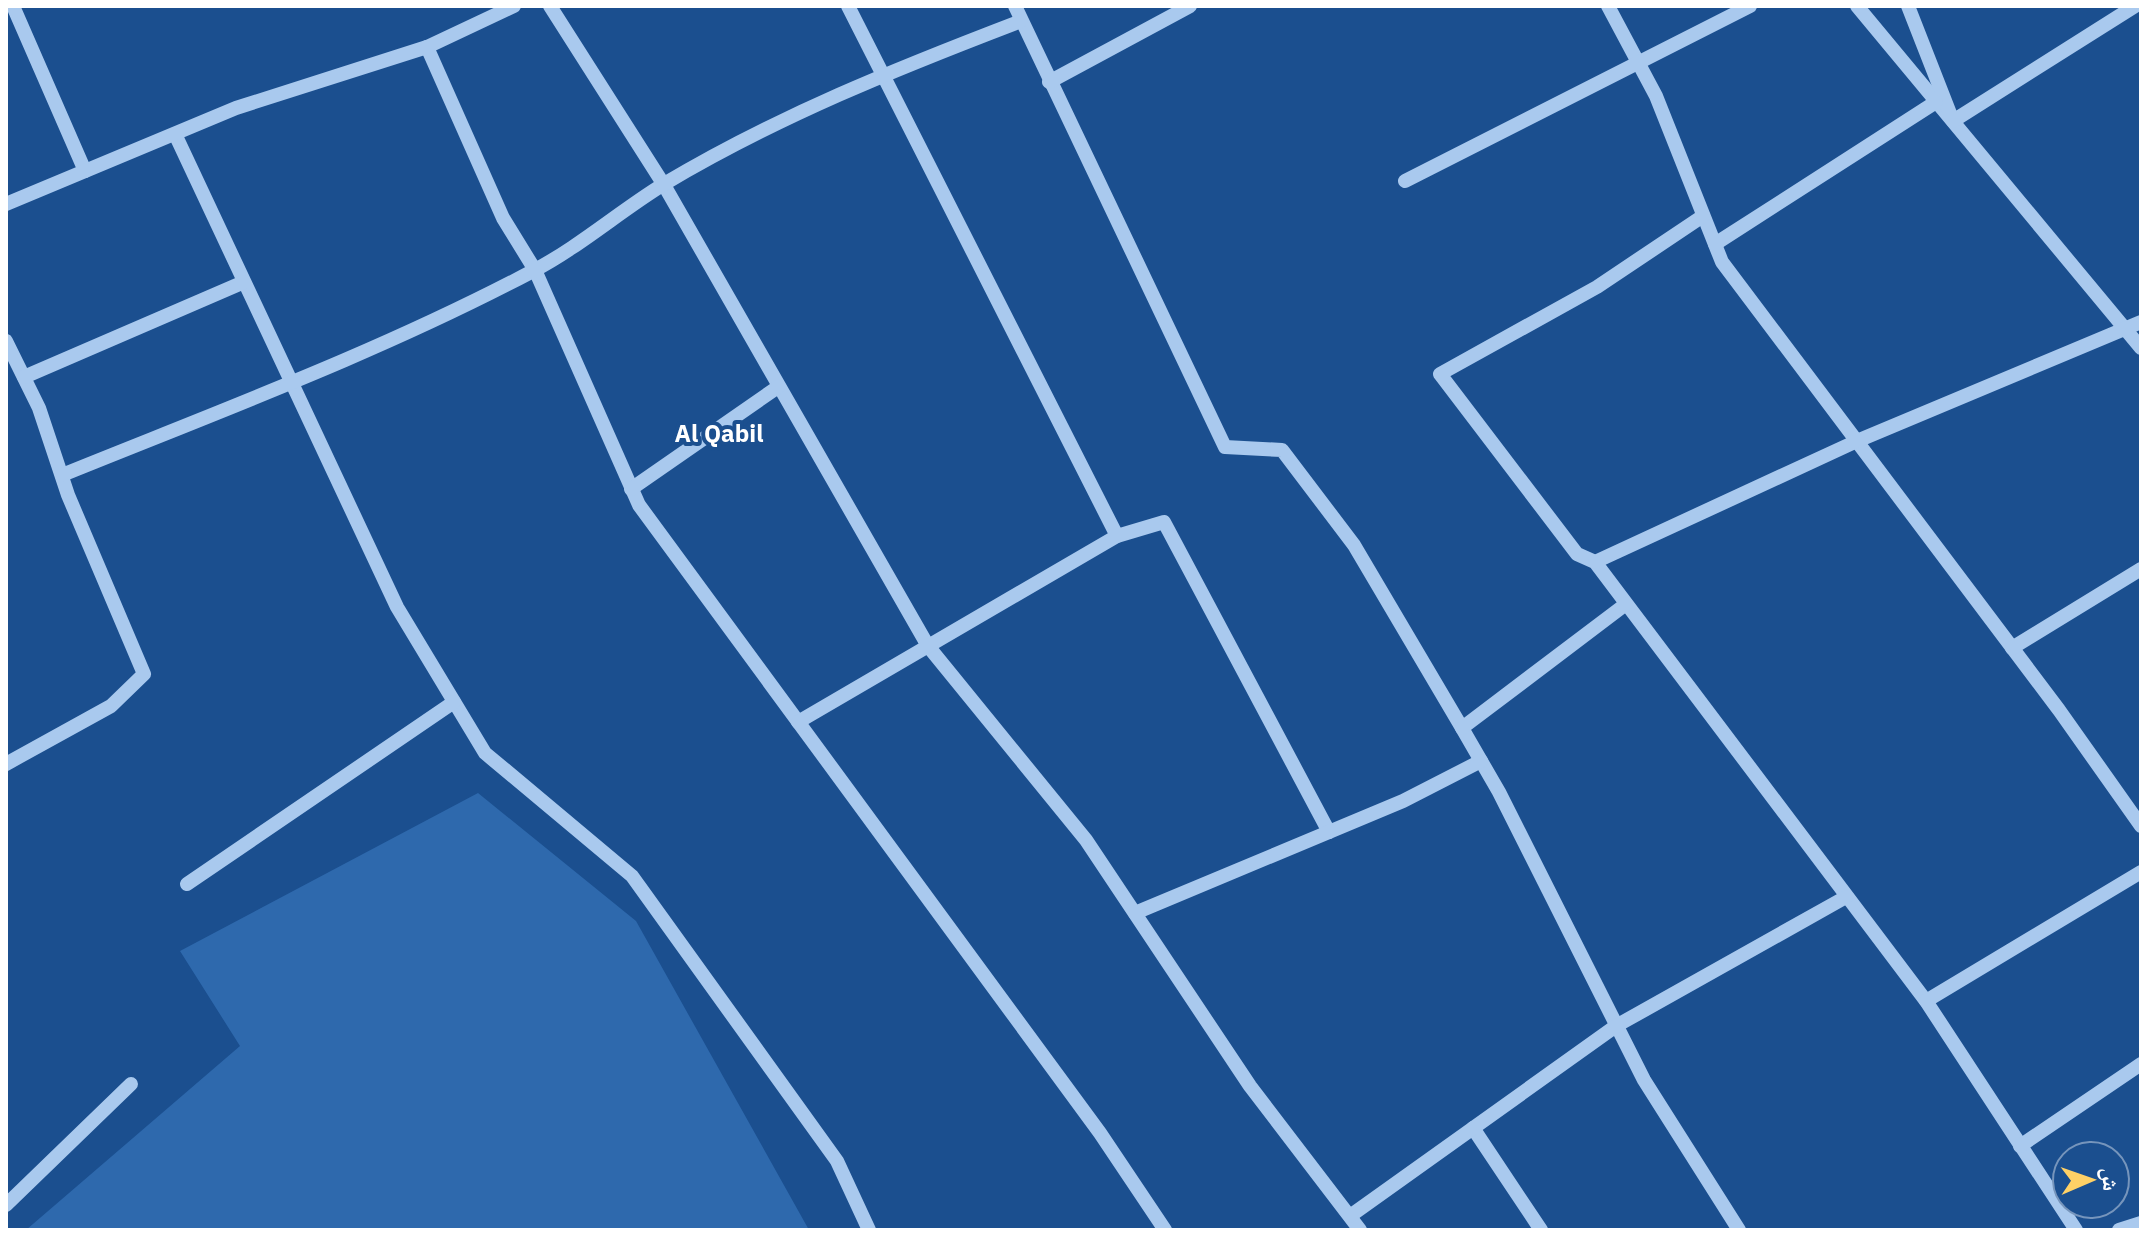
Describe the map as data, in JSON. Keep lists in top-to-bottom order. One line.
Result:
{"districts":["Al Qabil"],"north":"right"}
